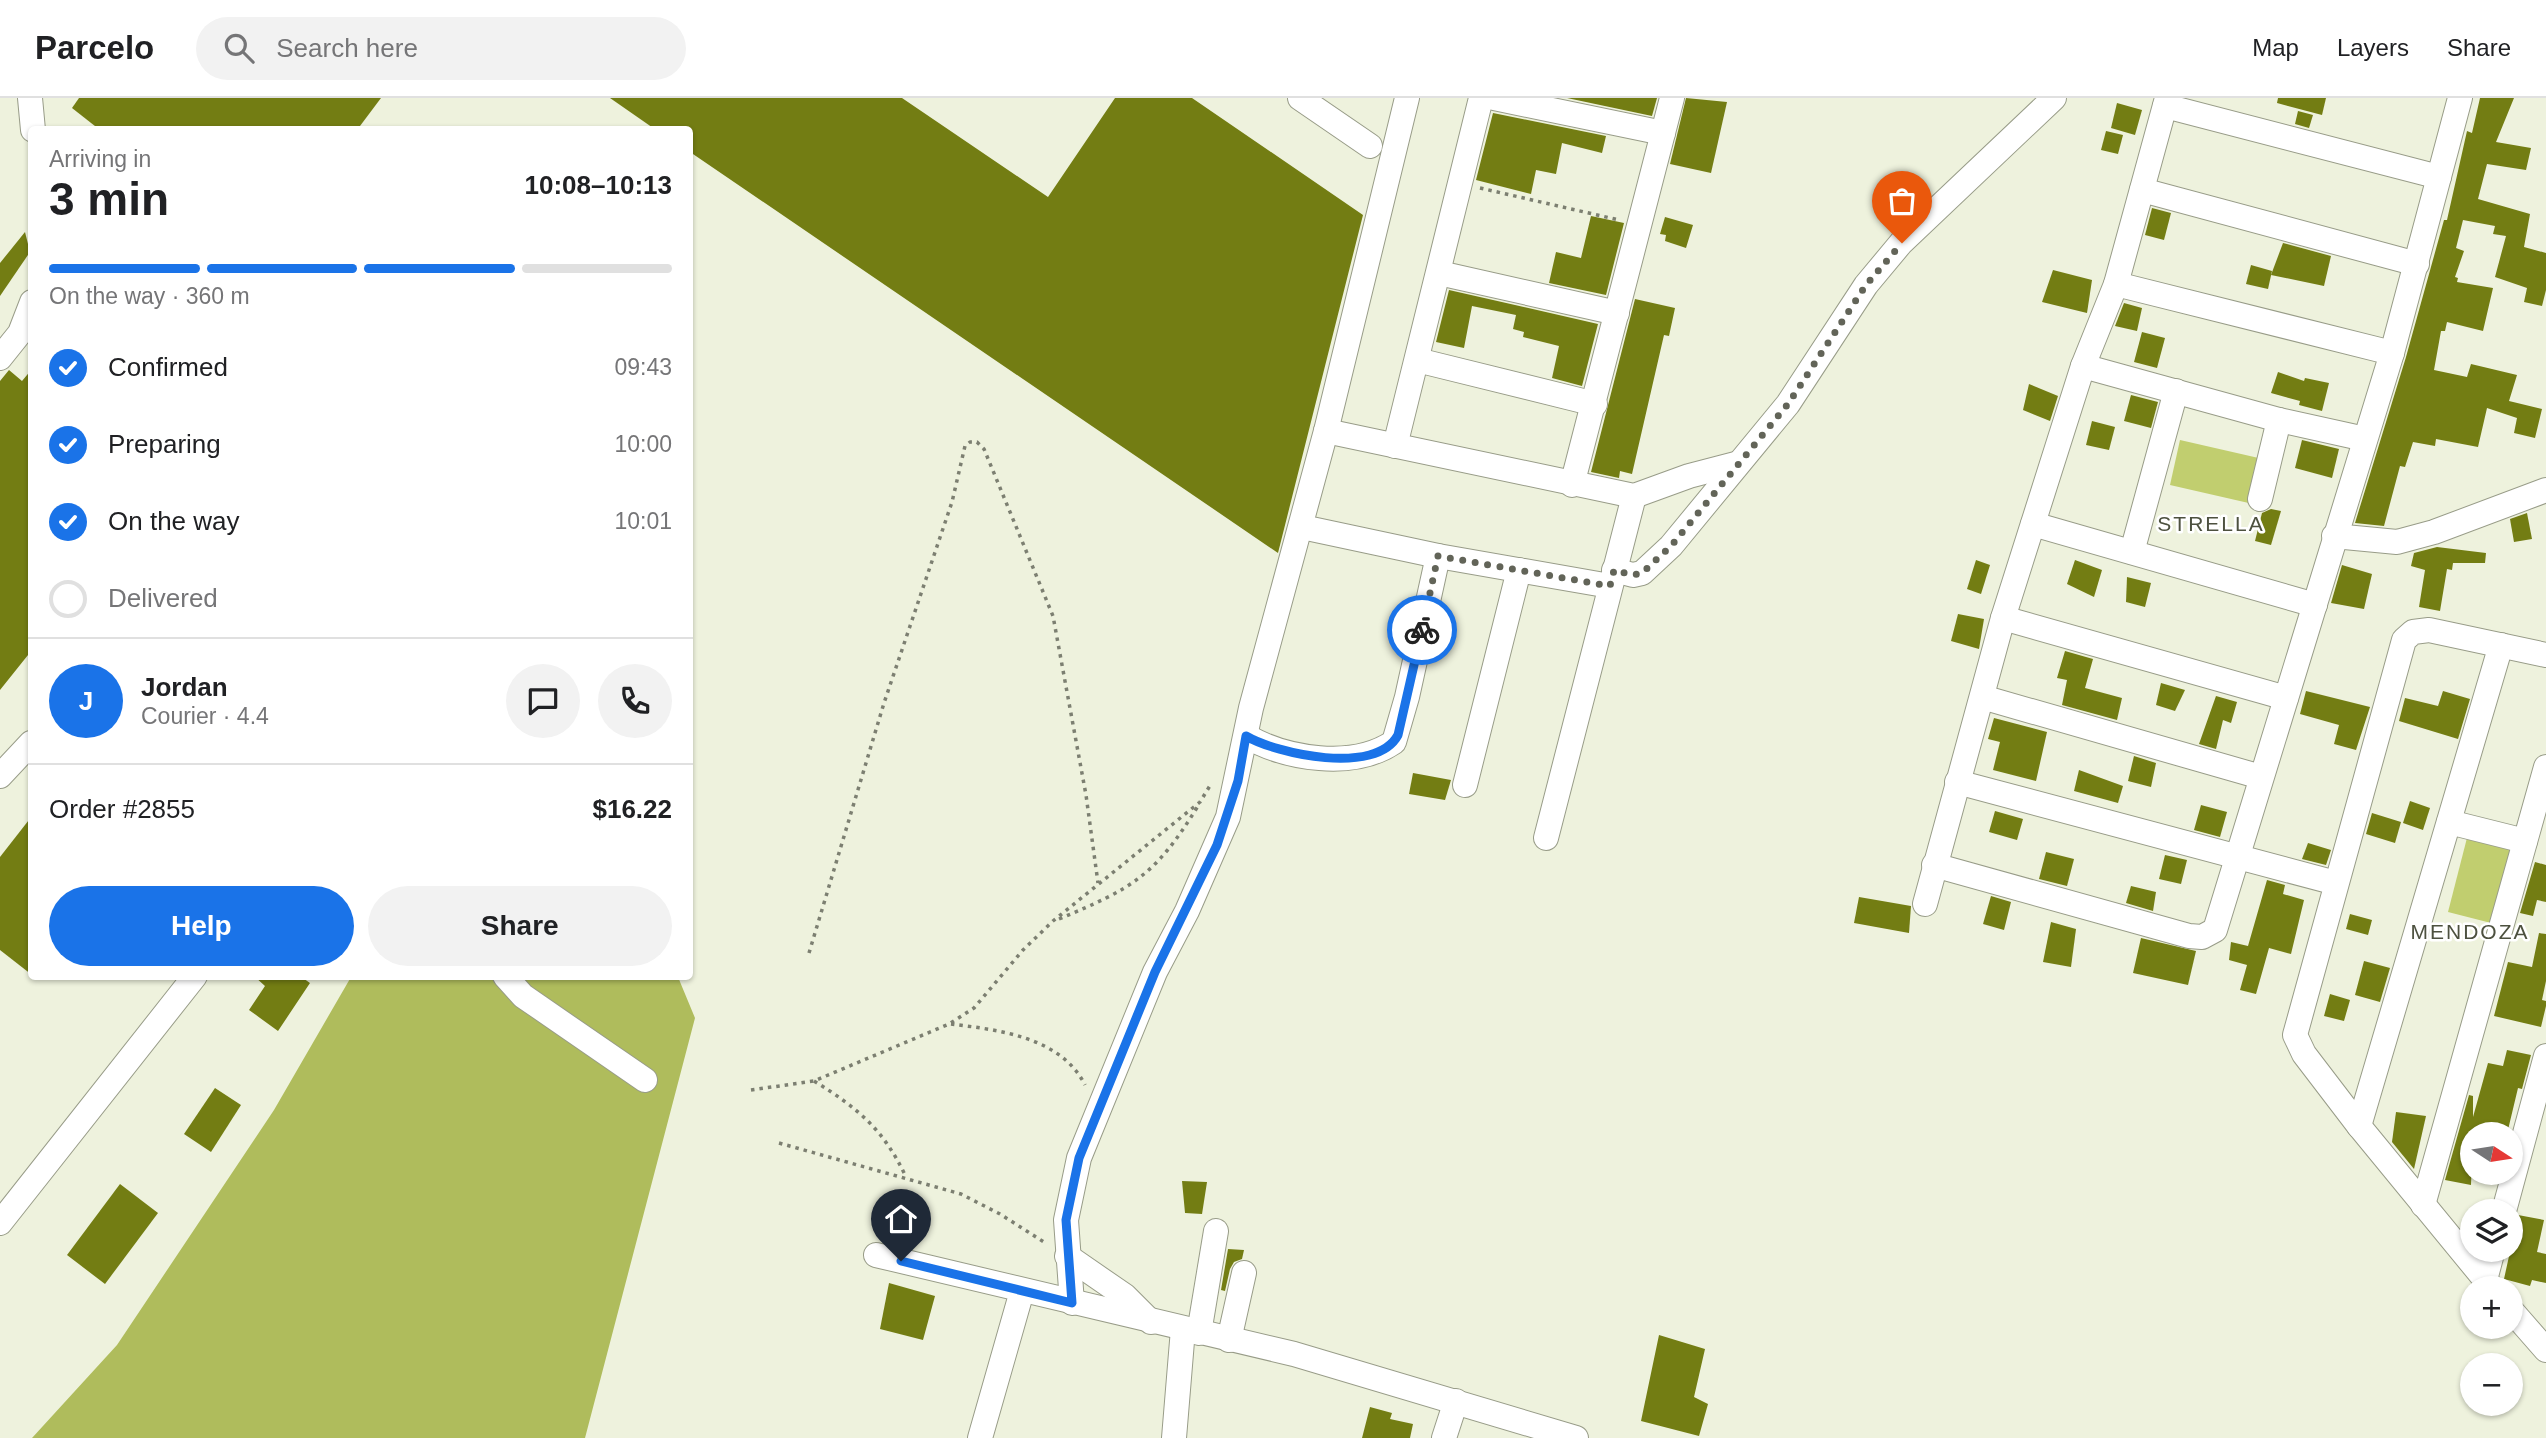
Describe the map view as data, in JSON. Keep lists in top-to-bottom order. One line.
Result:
{"districts":["STRELLA","MENDOZA"],"north":"right","page":{"header":"Parcelo","search":"Search here","nav":["Map","Layers","Share"],"heading":["3 min","Arriving in","10:08–10:13"],"panel":["Jordan","Courier · 4.4","Order #2855","$16.22"],"bar":"On the way · 360 m","list":[["Confirmed","09:43"],["Preparing","10:00"],["On the way","10:01"],"Delivered"],"round":"J","buttons":["Help","Share"],"map_buttons":["+","−"]}}
